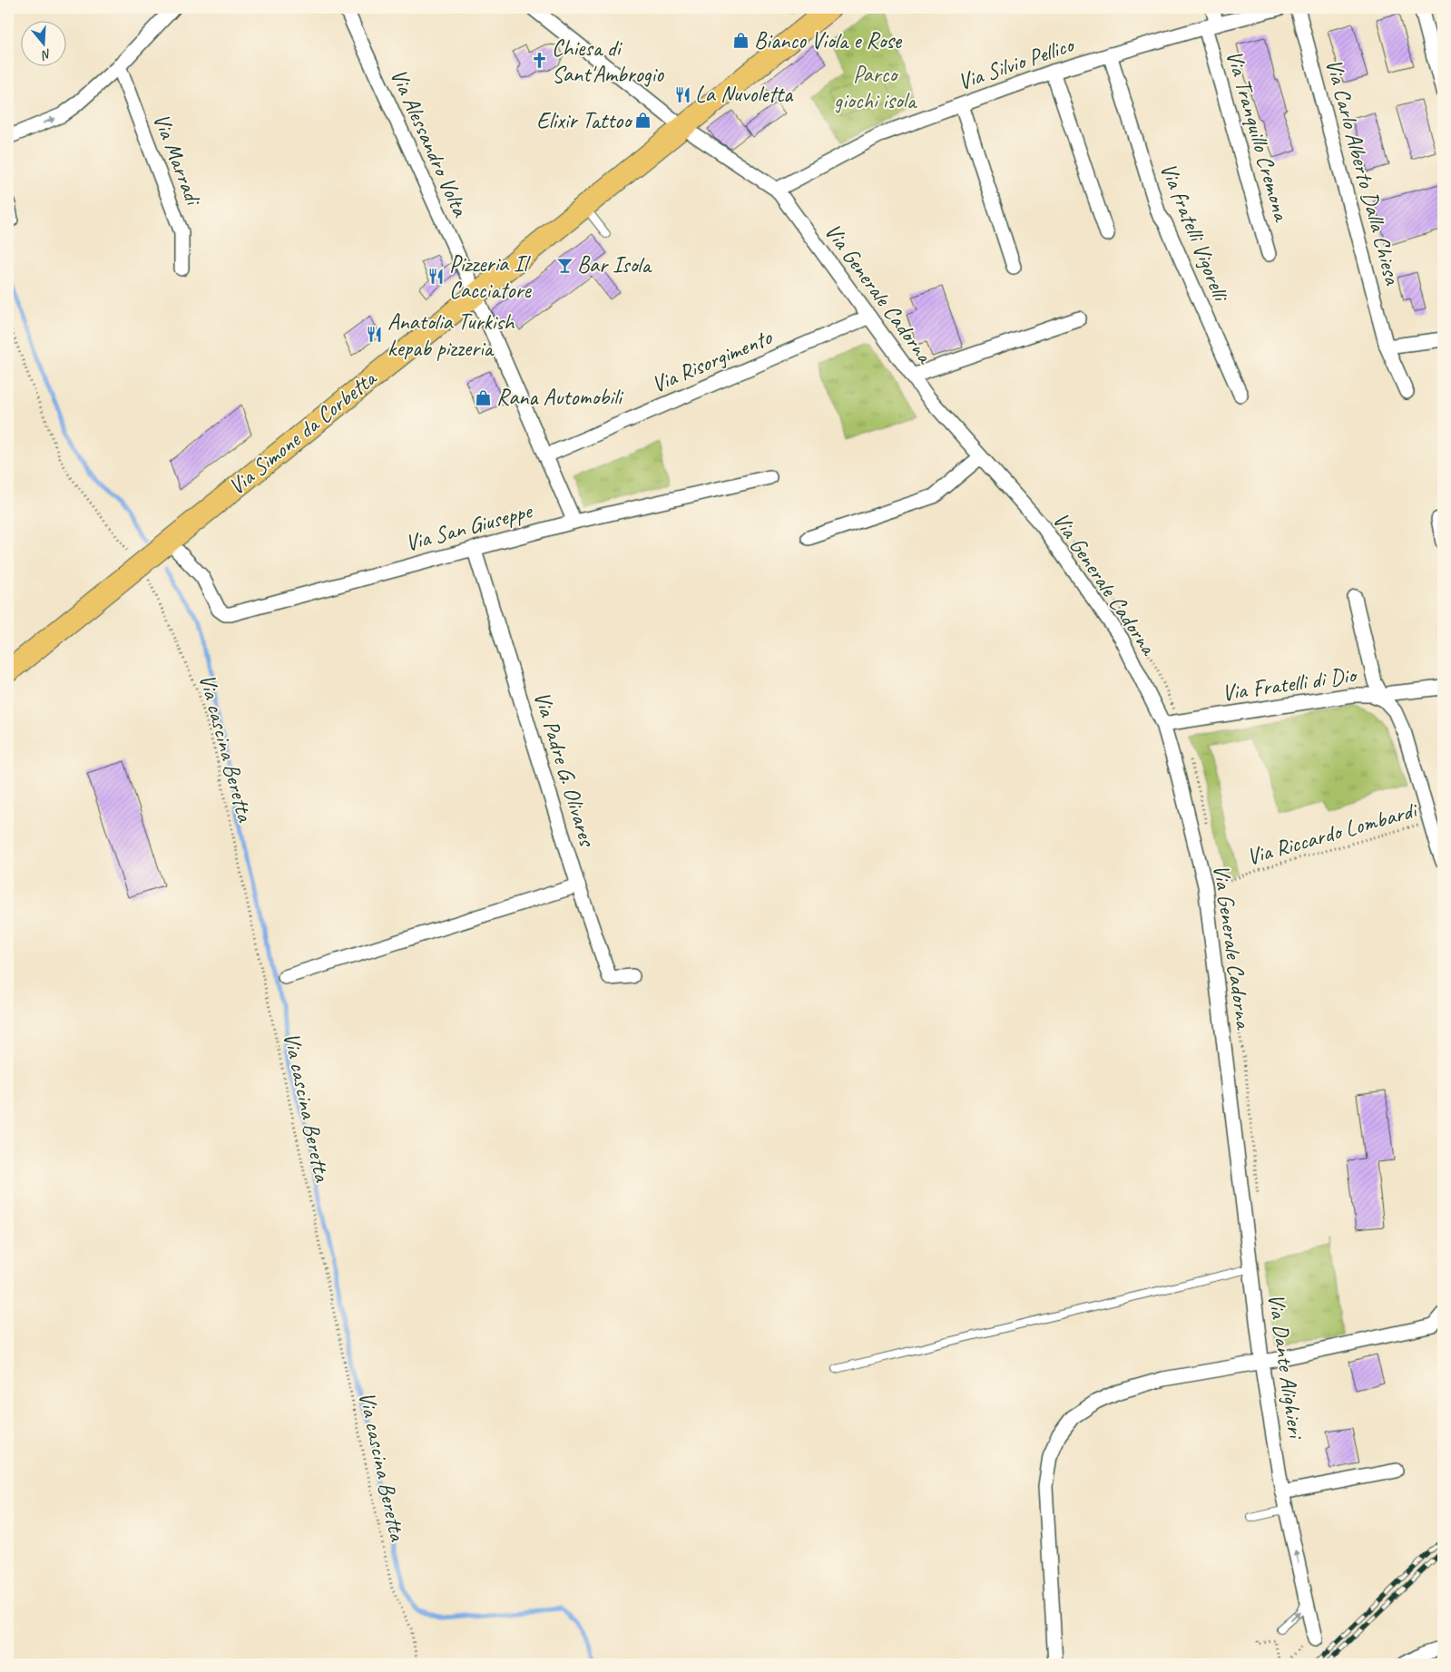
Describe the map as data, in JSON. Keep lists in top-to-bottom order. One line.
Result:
{"streets":{"main road":["Via Simone da Corbetta"],"street":["Via Silvio Pellico","Via Tranquillo Cremona","Via Alessandro Volta","Via Marradi","Via Carlo Alberto Dalla Chiesa","Via fratelli Vigorelli","Via Generale Cadorna","Via Risorgimento","Via San Giuseppe","Via Fratelli di Dio","Via Padre G. Olivares","Via Dante Alighieri"],"path":["Via cascina Beretta","Via Riccardo Lombardi"]},"crossings":[["Via Silvio Pellico","Via Tranquillo Cremona"],["Via Silvio Pellico","Via fratelli Vigorelli"],["Via Silvio Pellico","Via Generale Cadorna"],["Via Alessandro Volta","Via Simone da Corbetta"],["Via Alessandro Volta","Via San Giuseppe"],["Via Generale Cadorna","Via Risorgimento"],["Via Generale Cadorna","Via Simone da Corbetta"],["Via Generale Cadorna","Via Fratelli di Dio"],["Via Generale Cadorna","Via Dante Alighieri"],["Via Risorgimento","Via San Giuseppe"],["Via Simone da Corbetta","Via San Giuseppe"],["Via Simone da Corbetta","Via cascina Beretta"],["Via San Giuseppe","Via Padre G. Olivares"]],"parks":["Parco giochi isola"],"places":{"shop":["Bianco Viola e Rose","Elixir Tattoo","Rana Automobili"],"church":["Chiesa di Sant'Ambrogio"],"restaurant":["La Nuvoletta","Pizzeria Il Cacciatore","Anatolia Turkish kepab pizzeria"],"bar":["Bar Isola"]},"north":"bottom"}
